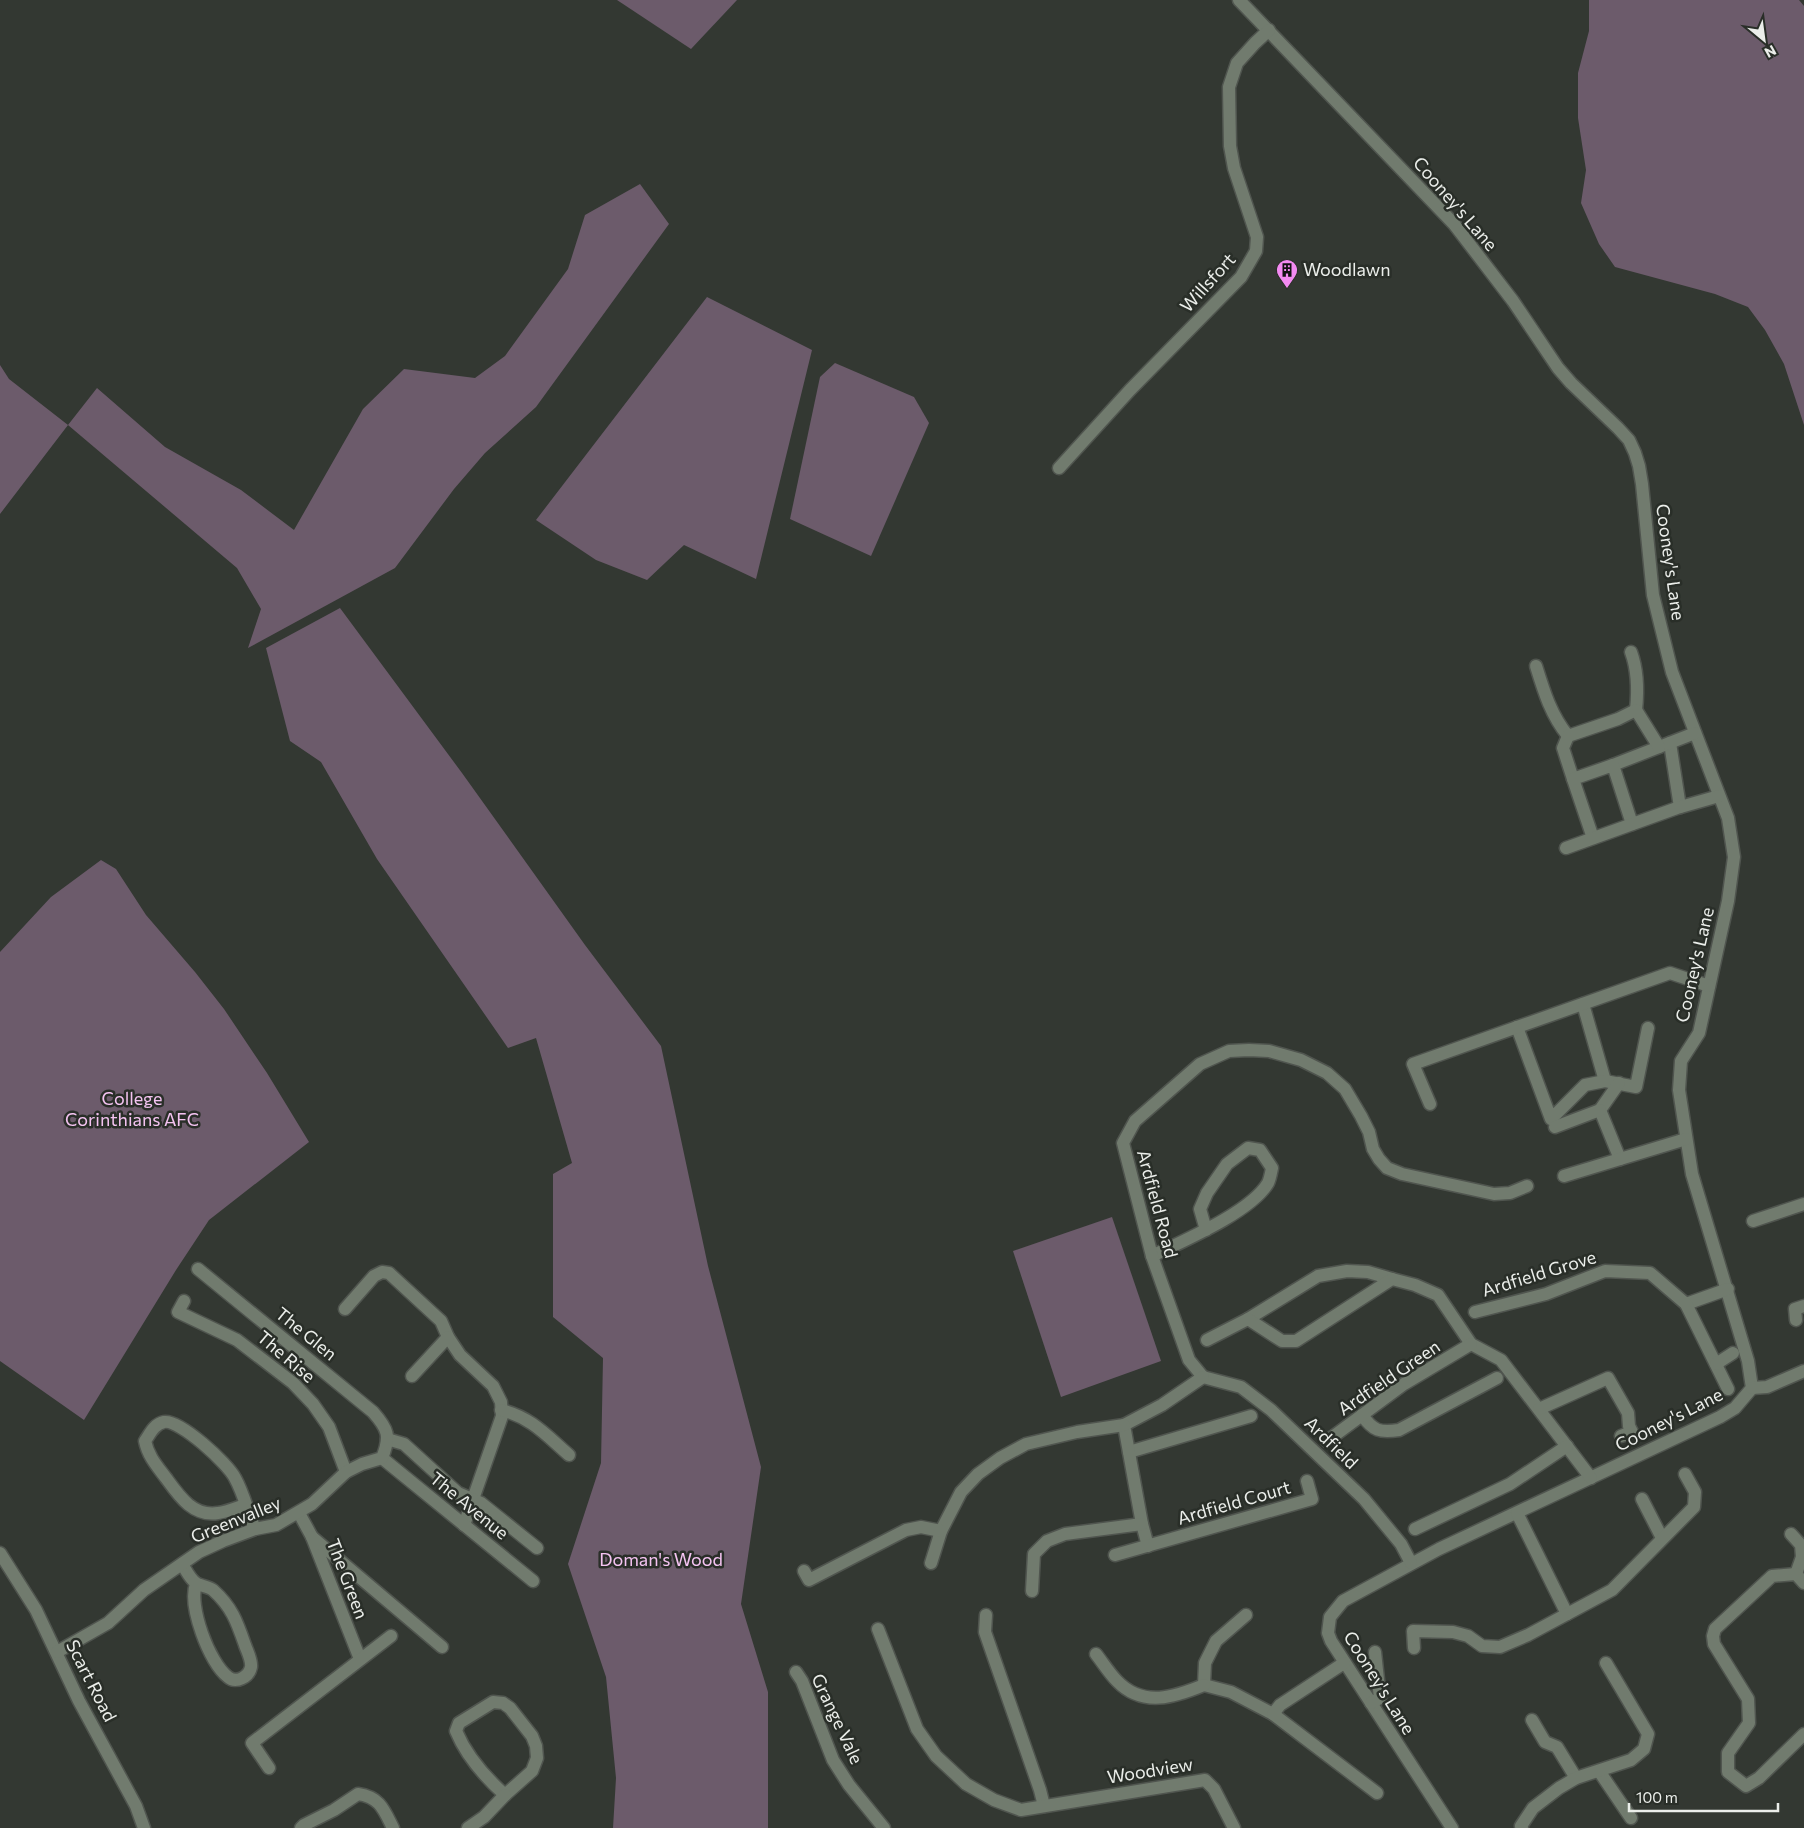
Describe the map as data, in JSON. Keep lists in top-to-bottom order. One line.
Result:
{"streets":{"street":["Cooney's Lane","Willsfort","Ardfield Road","Ardfield Grove","The Glen","The Rise","Ardfield Green","Ardfield","Ardfield Court","The Avenue","Greenvalley","The Green","Scart Road","Grange Vale","Woodview"]},"crossings":[["Cooney's Lane","Willsfort"],["Cooney's Lane","Ardfield"],["Ardfield Road","Ardfield"],["The Rise","Greenvalley"],["The Avenue","Greenvalley"],["Greenvalley","The Green"],["Greenvalley","Scart Road"]],"parks":["College Corinthians AFC","Doman's Wood"],"places":{"building":["Woodlawn"]},"scale_bar":"100 m","north":"bottom right"}
